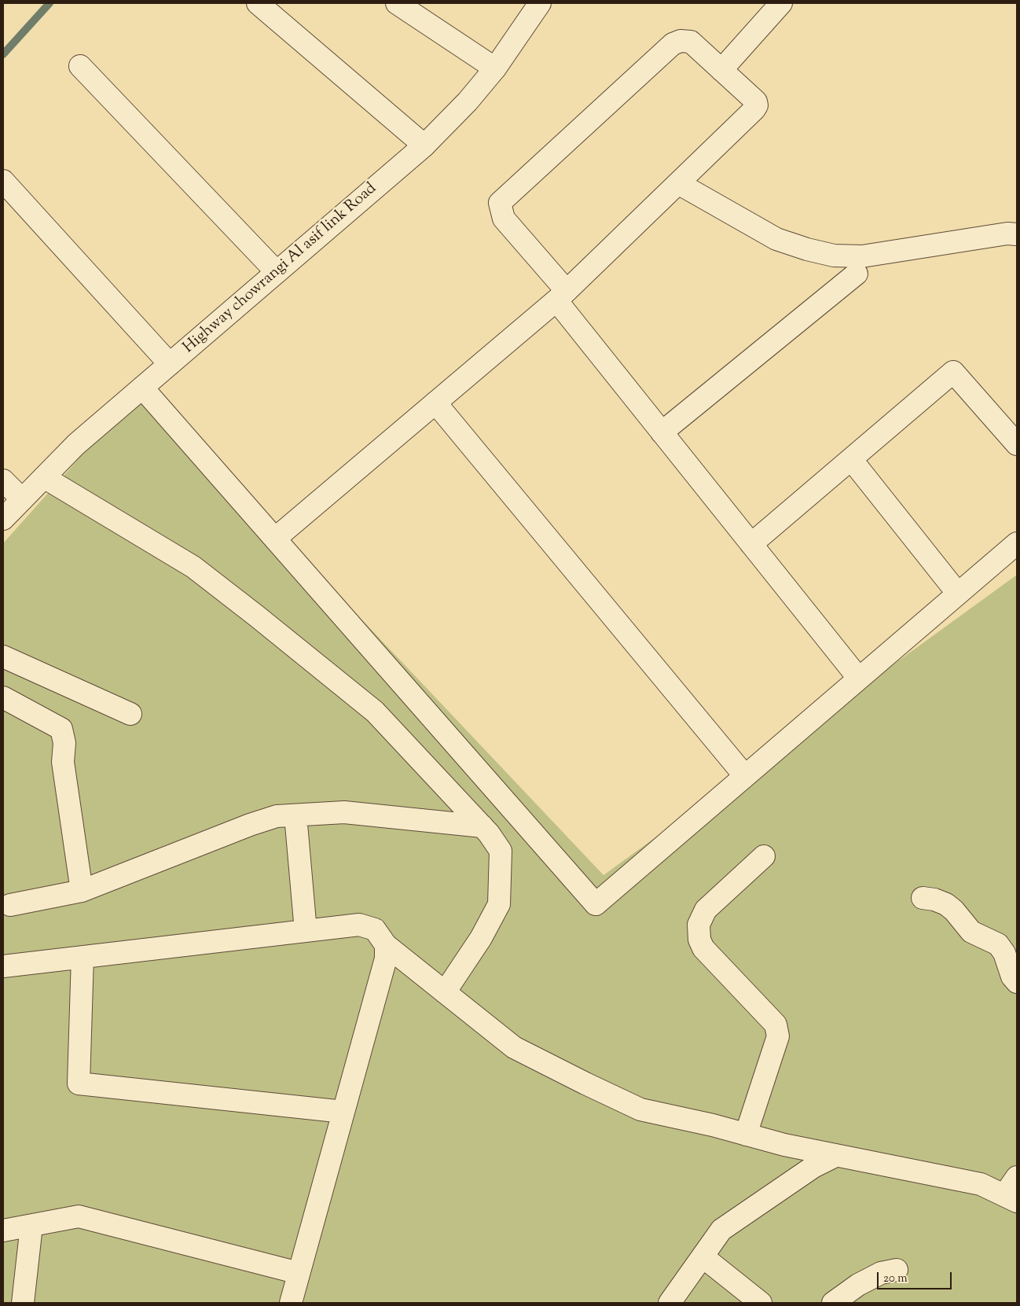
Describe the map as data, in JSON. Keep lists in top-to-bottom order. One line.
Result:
{"streets":{"street":["Highway chowrangi Al asif link Road"]},"scale_bar":"20 m"}
